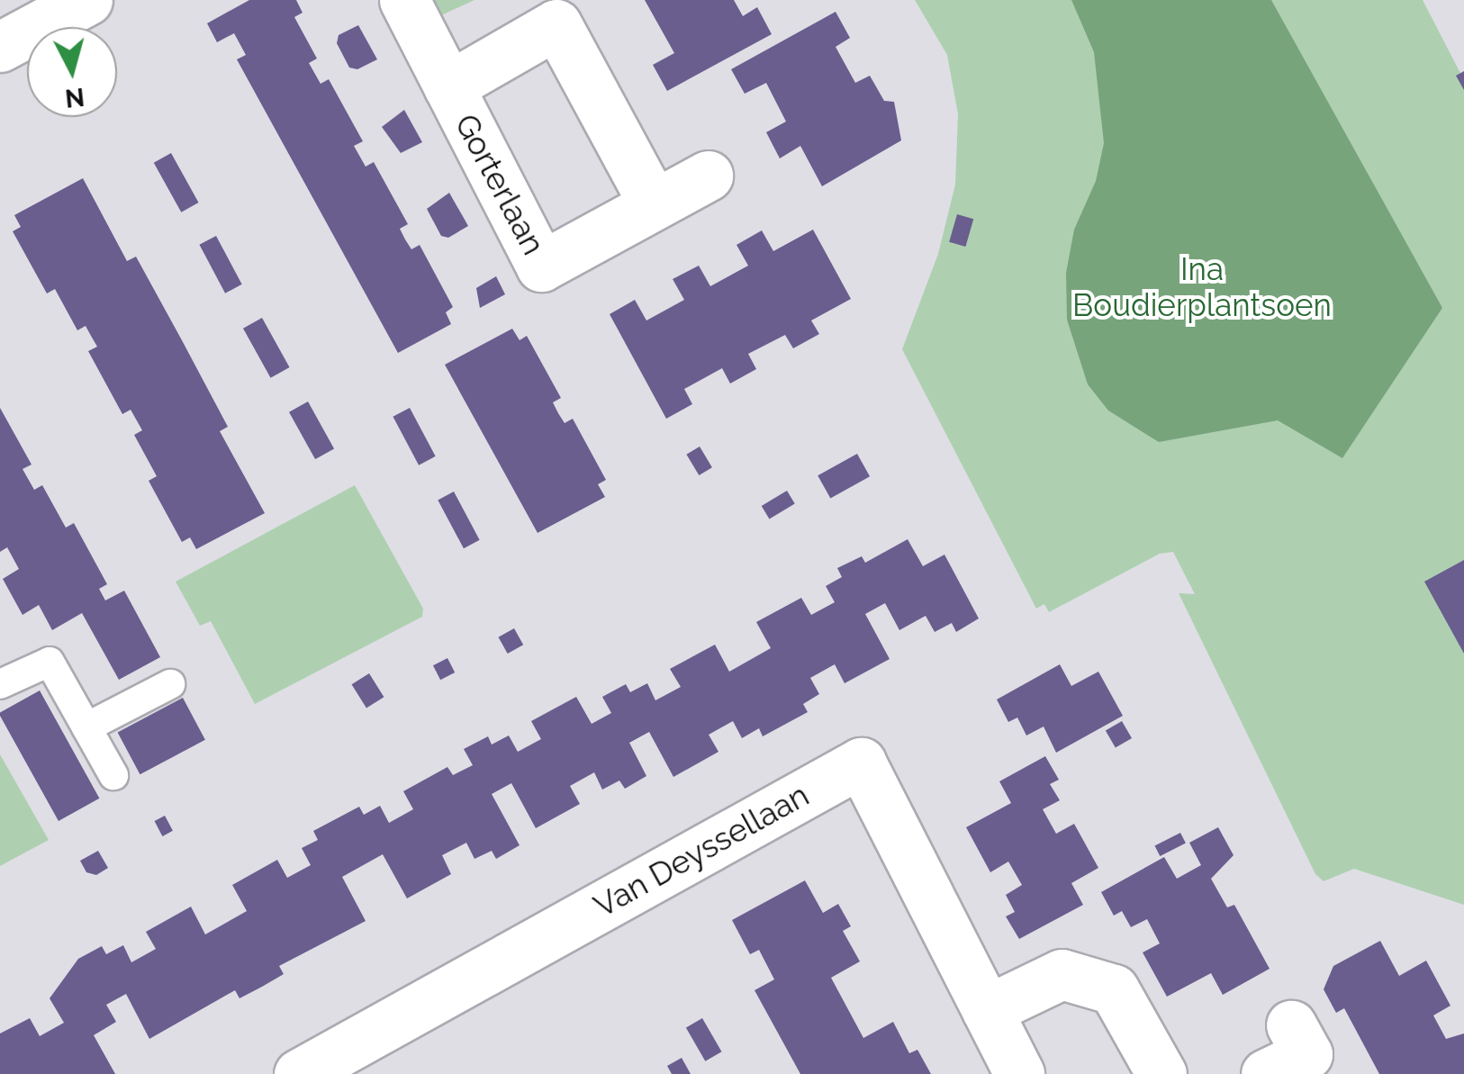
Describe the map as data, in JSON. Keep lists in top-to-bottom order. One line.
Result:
{"streets":{"street":["Gorterlaan","Van Deyssellaan"]},"parks":["Ina Boudierplantsoen"],"north":"bottom"}
